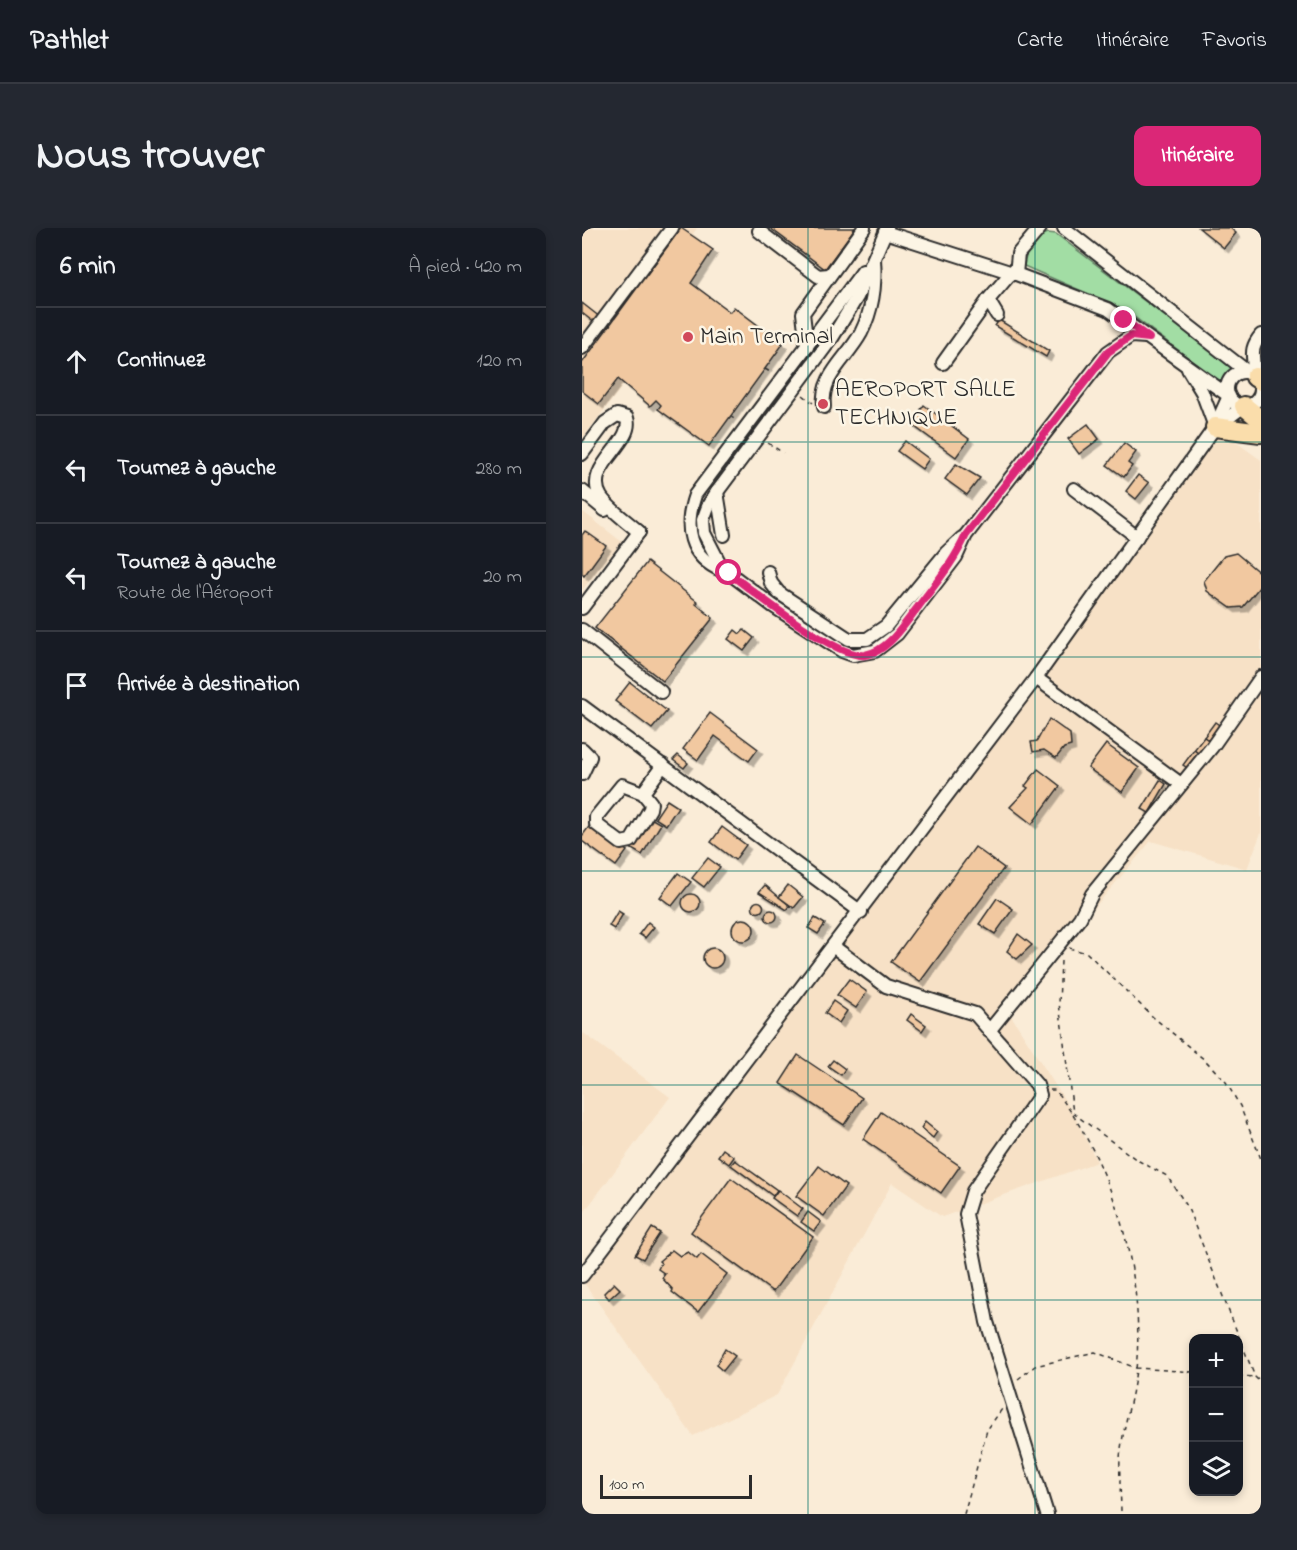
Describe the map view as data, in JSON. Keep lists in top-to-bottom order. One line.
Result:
{"places":["Main Terminal","AEROPORT SALLE TECHNIQUE"],"scale_bar":"100 m","page":{"header":"Pathlet","nav":["Carte","Itinéraire","Favoris"],"title":"Nous trouver","buttons":"Itinéraire","heading":["6 min","À pied · 420 m"],"list":[["Continuez","120 m"],["Tournez à gauche","280 m"],["Tournez à gauche","Route de l'Aéroport","20 m"],"Arrivée à destination"],"map_buttons":["+","−"],"scale":"100 m"}}
